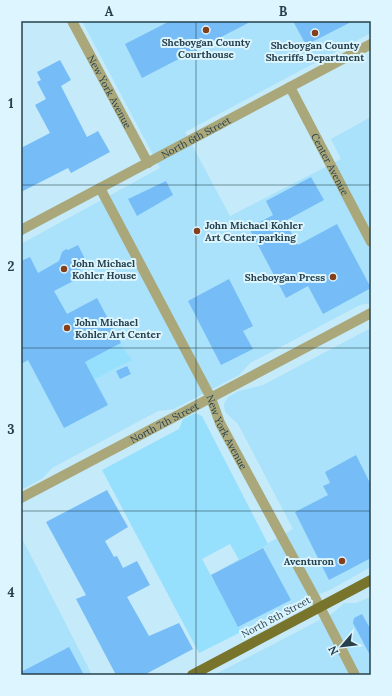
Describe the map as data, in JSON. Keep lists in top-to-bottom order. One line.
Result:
{"streets":{"main road":["North 8th Street"],"street":["New York Avenue","North 6th Street","Center Avenue","North 7th Street"]},"crossings":[["New York Avenue","North 6th Street"],["New York Avenue","North 7th Street"],["New York Avenue","North 8th Street"],["North 6th Street","Center Avenue"]],"places":["Sheboygan County Courthouse","Sheboygan County Sheriffs Department","John Michael Kohler Art Center parking","John Michael Kohler House","Sheboygan Press","John Michael Kohler Art Center","Aventuron"],"north":"bottom left","grid":{"columns":["A","B"],"rows":["1","2","3","4"]}}
